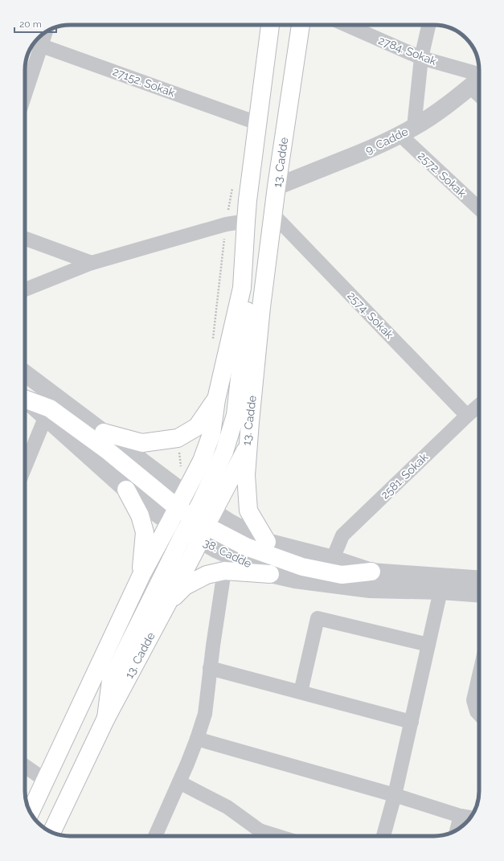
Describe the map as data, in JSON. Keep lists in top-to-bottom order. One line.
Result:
{"streets":{"main road":["13. Cadde"],"street":["2784. Sokak","27152. Sokak","9. Cadde","2572. Sokak","2574. Sokak","2581. Sokak","38. Cadde"]},"crossings":[["27152. Sokak","13. Cadde"],["9. Cadde","13. Cadde"],["9. Cadde","2572. Sokak"],["13. Cadde","2574. Sokak"],["13. Cadde","38. Cadde"],["2574. Sokak","2581. Sokak"],["2581. Sokak","38. Cadde"]],"scale_bar":"20 m"}
